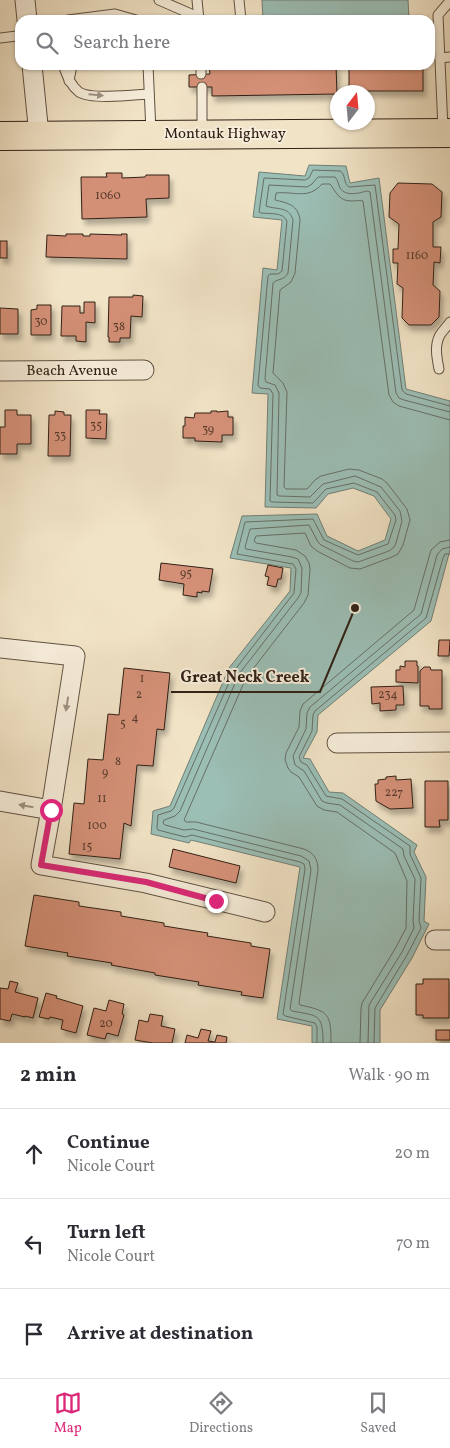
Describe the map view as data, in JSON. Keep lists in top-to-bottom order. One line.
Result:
{"streets":{"main road":["Montauk Highway"],"street":["Beach Avenue"]},"places":["Great Neck Creek"],"house_numbers":["1060","1160","30","38","35","39","33","95","1","2","234","4","5","8","9","227","11","100","15","20"],"north":"top","page":{"search":"Search here","heading":["2 min","Walk · 90 m"],"list":[["Continue","Nicole Court","20 m"],["Turn left","Nicole Court","70 m"],"Arrive at destination"],"nav":["Map","Directions","Saved"]}}
